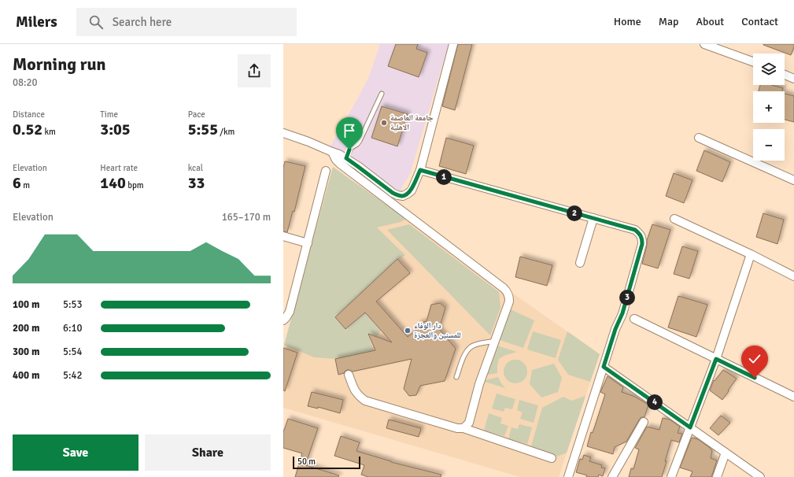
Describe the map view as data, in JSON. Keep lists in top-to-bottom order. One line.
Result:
{"places":["جامعة العاصمة الاهلية","دار الوفاء للمسنين والعجزة"],"scale_bar":"50 m","page":{"header":"Milers","search":"Search here","nav":["Home","Map","About","Contact"],"heading":["Morning run","08:20"],"map_buttons":["+","−"],"stats":[["Distance","0.52 km"],["Time","3:05"],["Pace","5:55 /km"],["Elevation","6 m"],["Heart rate","140 bpm"],["kcal","33"]],"pins":["1","2","3","4"],"chart":["Elevation","165–170 m"],"list":[{"name":"100 m","note":"5:53"},{"name":"200 m","note":"6:10"},{"name":"300 m","note":"5:54"},{"name":"400 m","note":"5:42"}],"buttons":["Save","Share"],"scale":"50 m"}}
